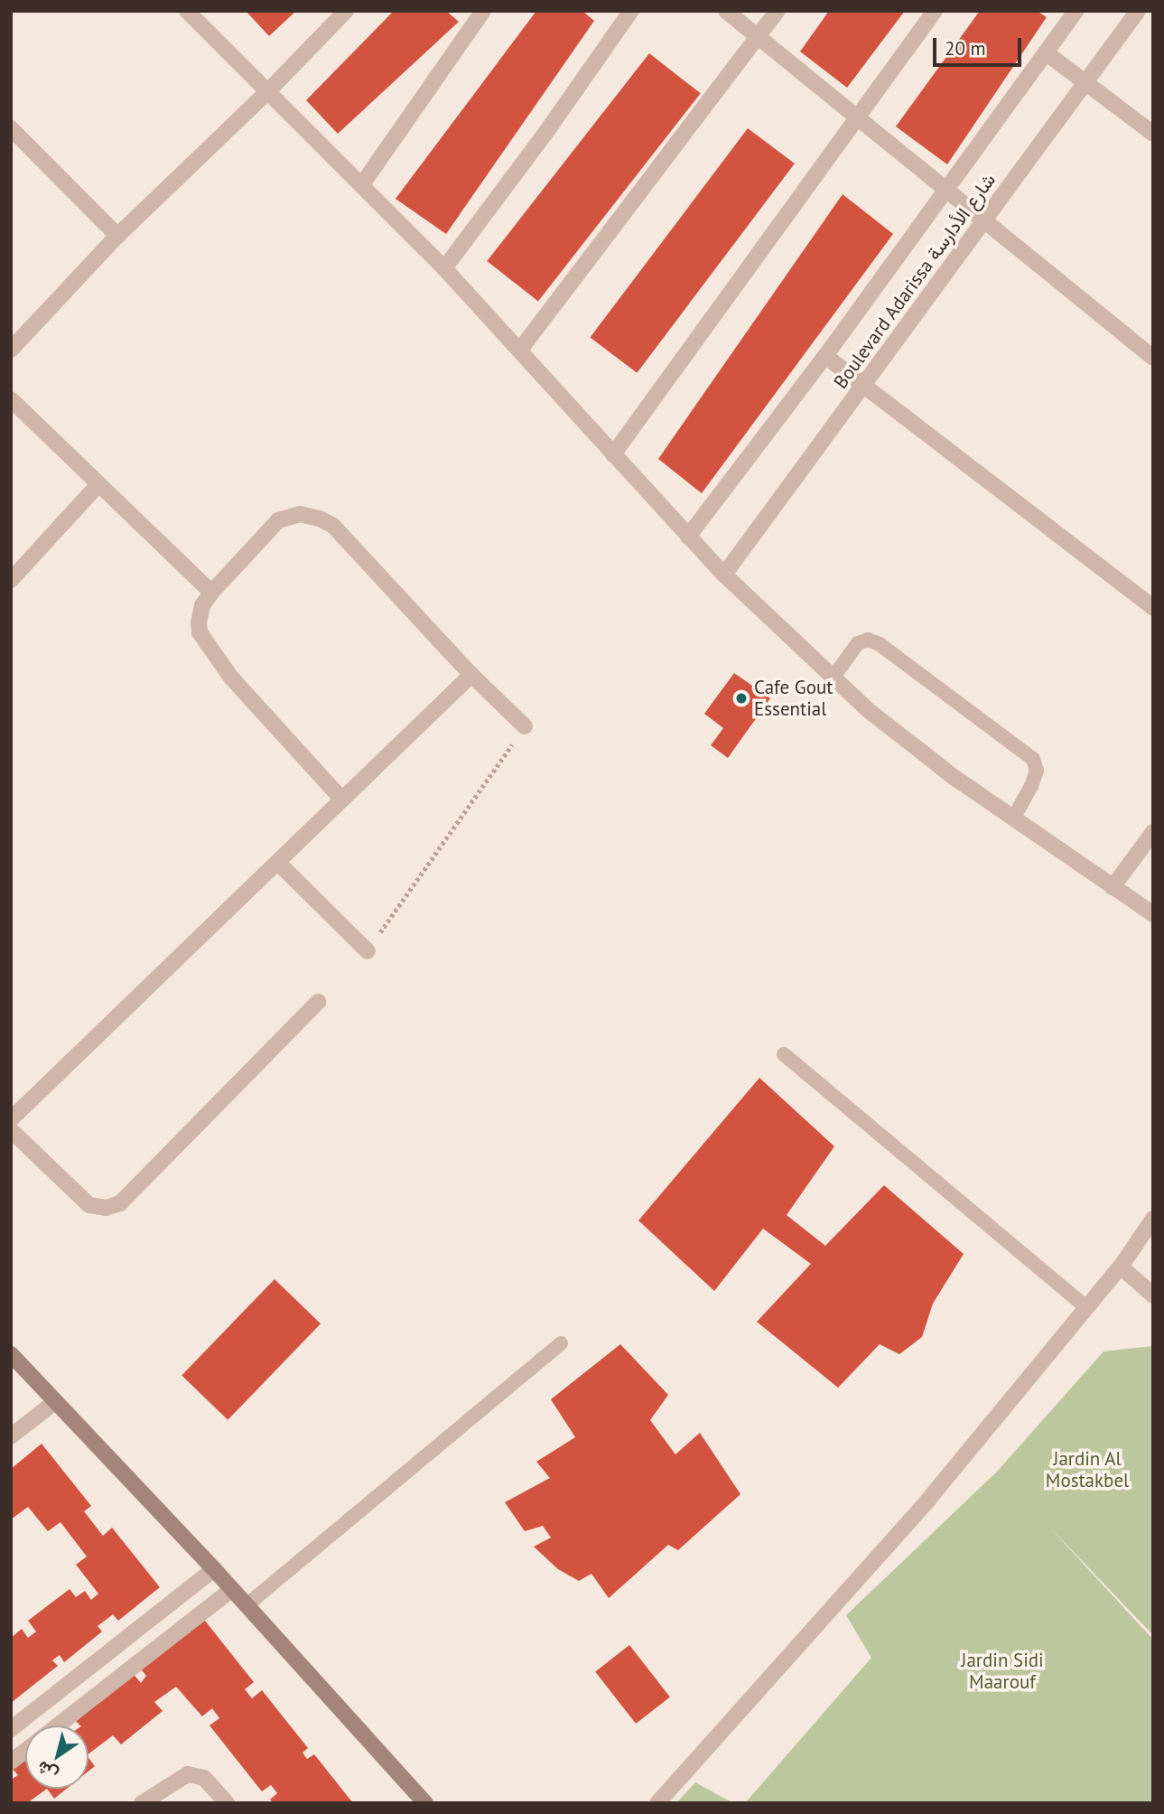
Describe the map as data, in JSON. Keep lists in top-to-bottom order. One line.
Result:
{"streets":{"street":["Boulevard Adarissa شارع الأدارسة"]},"parks":["Jardin Al Mostakbel","Jardin Sidi Maarouf"],"places":["Cafe Gout Essential"],"scale_bar":"20 m","north":"bottom left"}
